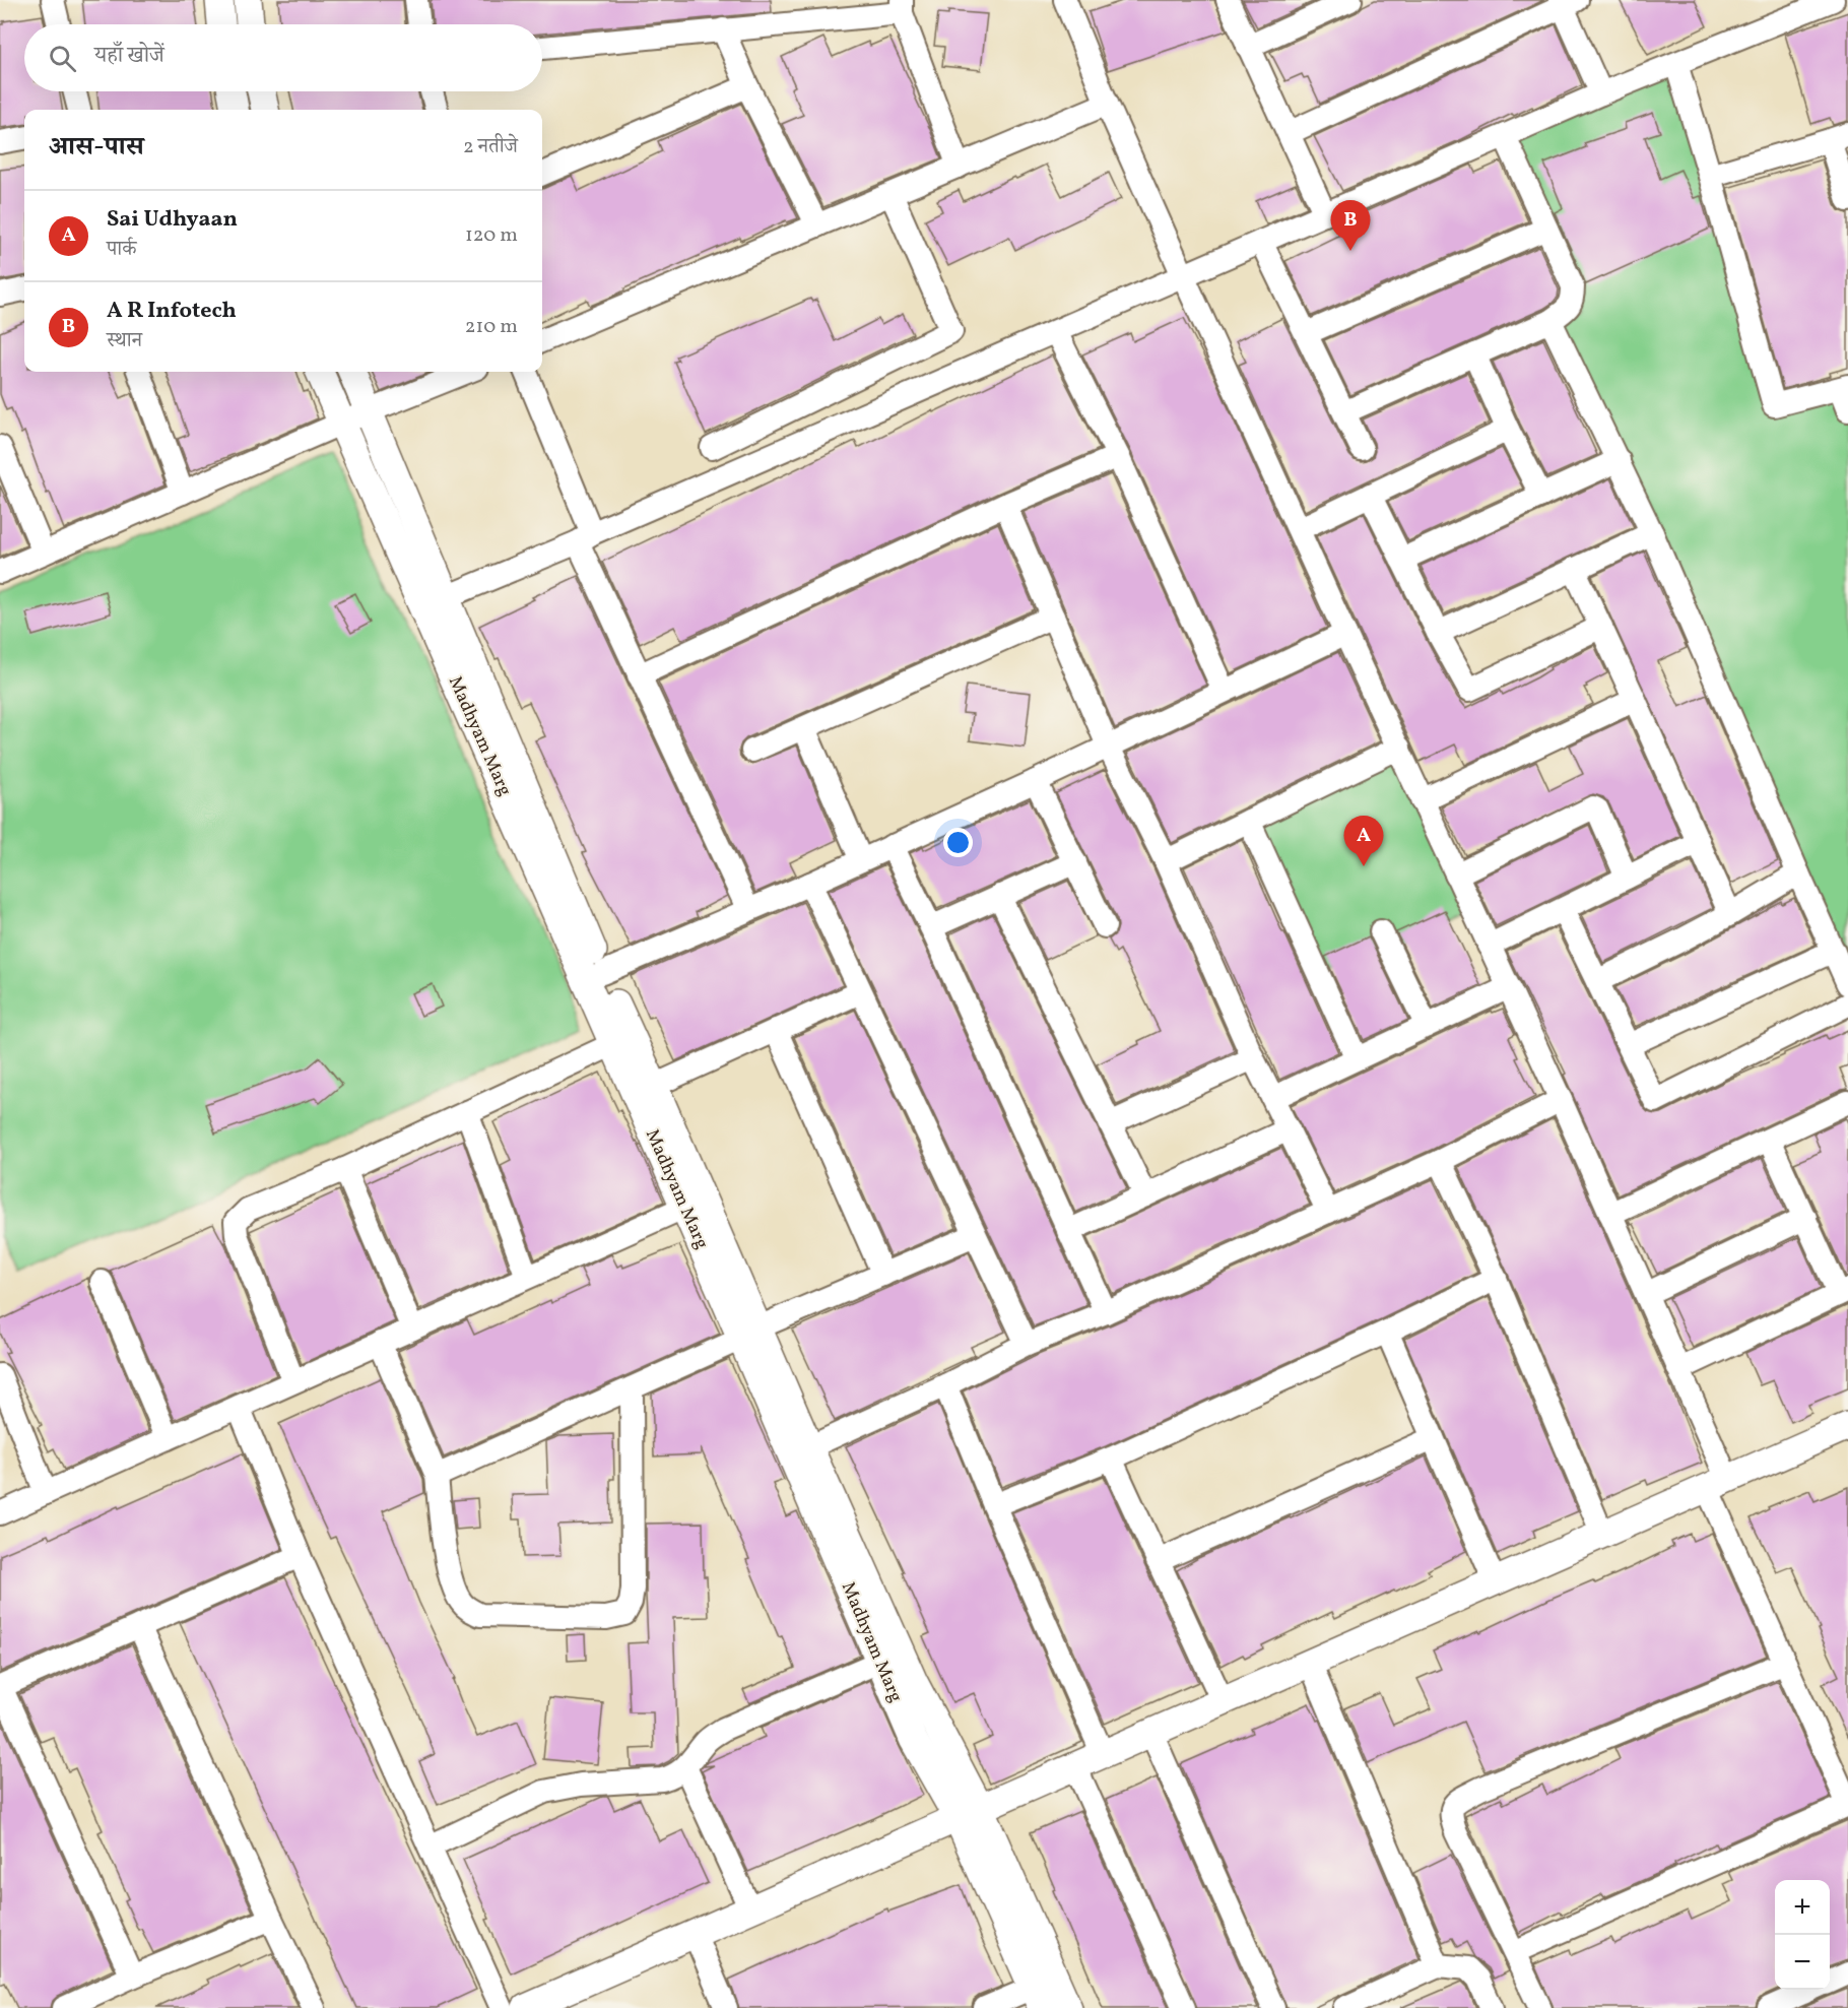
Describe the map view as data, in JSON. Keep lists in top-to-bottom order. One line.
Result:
{"streets":{"street":["Madhyam Marg"]},"page":{"search":"यहाँ खोजें","heading":["आस-पास","2 नतीजे"],"list":[{"mark":"A","name":"Sai Udhyaan","note":"पार्क","value":"120 m"},{"mark":"B","name":"A R Infotech","note":"स्थान","value":"210 m"}],"pins":["B","A"],"map_buttons":["+","−"]}}
